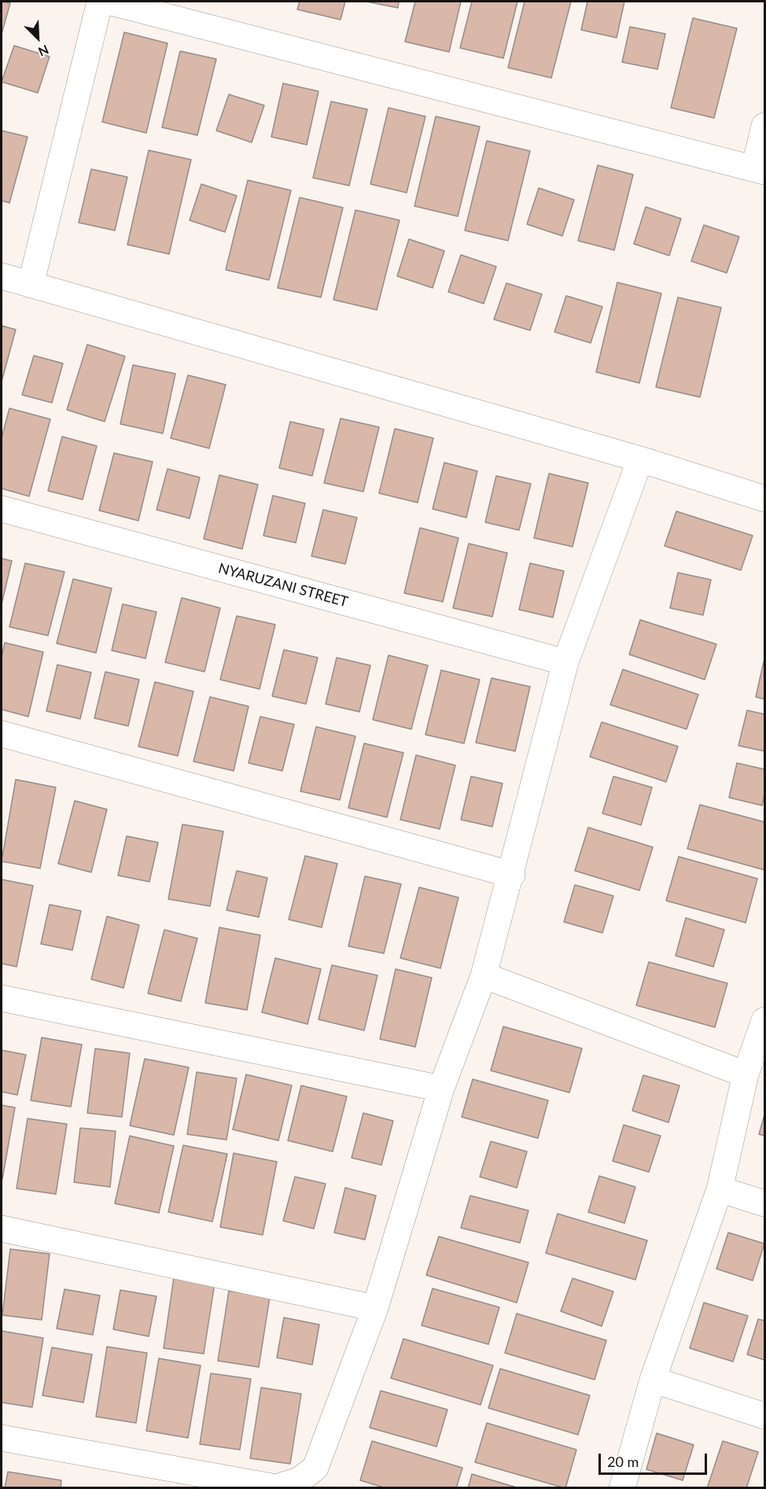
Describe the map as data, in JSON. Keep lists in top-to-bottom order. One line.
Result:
{"streets":{"street":["NYARUZANI STREET"]},"scale_bar":"20 m","north":"bottom right"}
